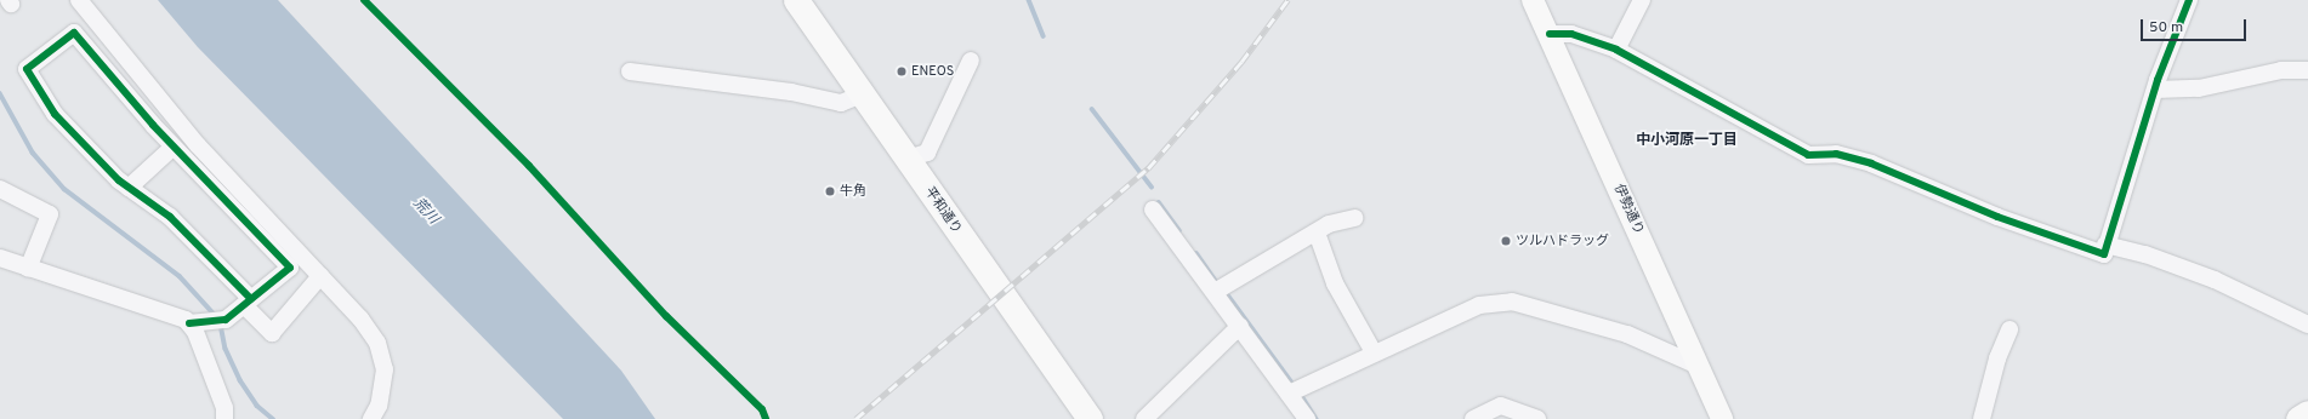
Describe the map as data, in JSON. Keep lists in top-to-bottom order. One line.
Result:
{"streets":{"highway":["平和通り"],"main road":["伊勢通り"]},"districts":["中小河原一丁目"],"water":["荒川"],"places":["ENEOS","牛角","ツルハドラッグ"],"scale_bar":"50 m"}
